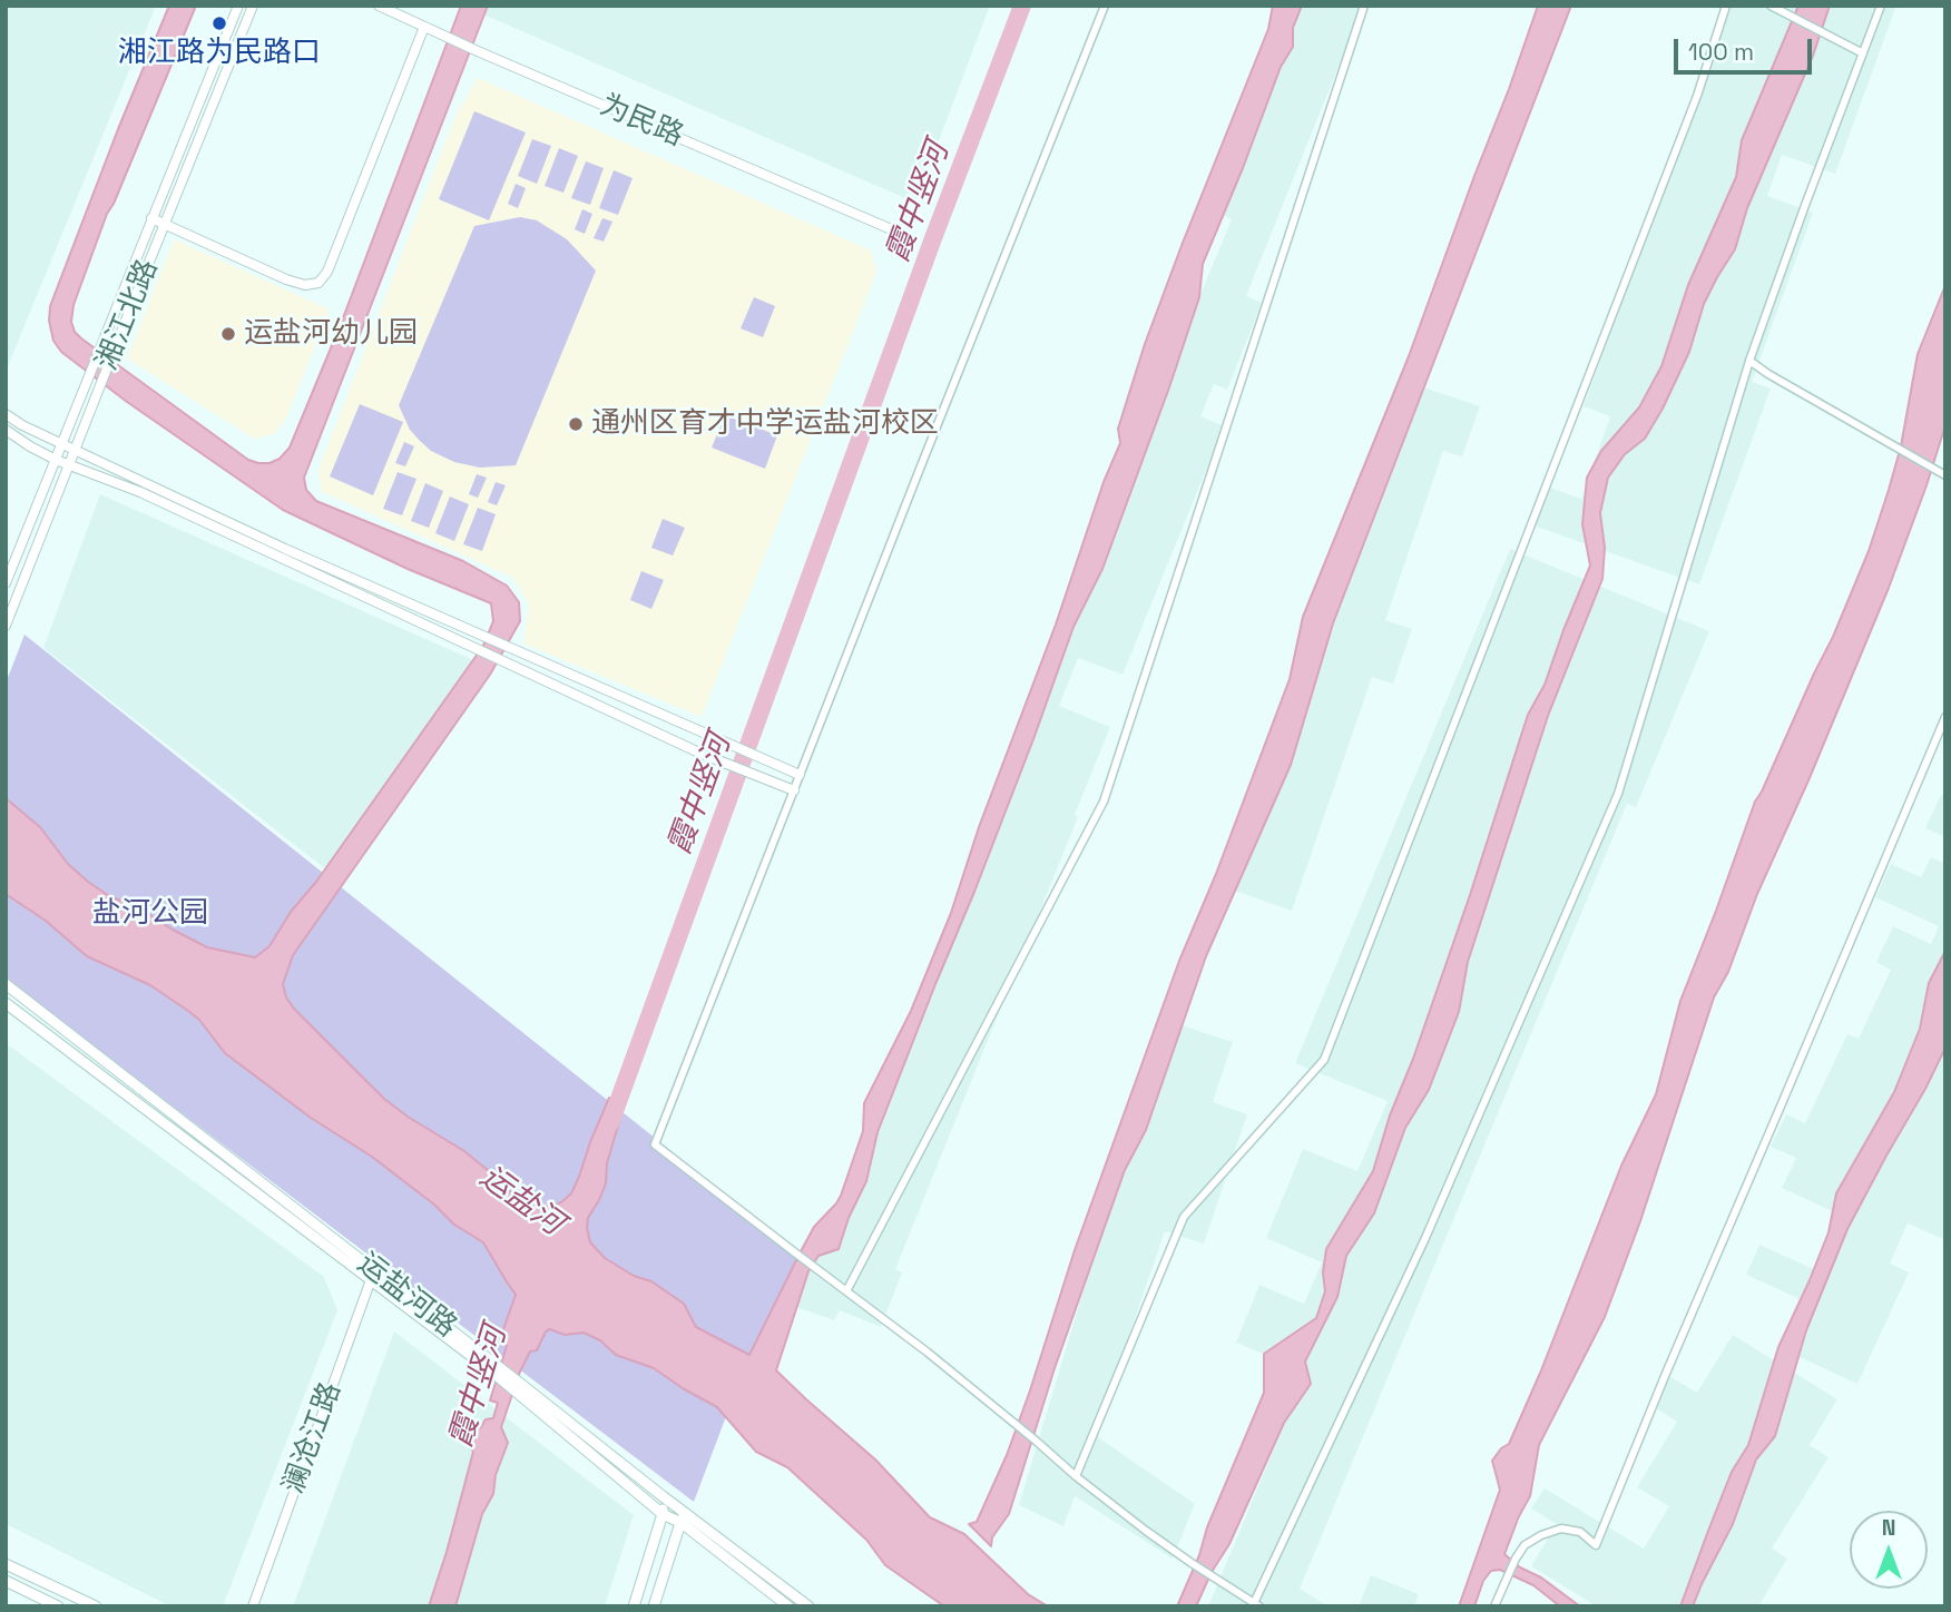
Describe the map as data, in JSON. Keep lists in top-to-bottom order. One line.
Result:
{"streets":{"main road":["运盐河路"],"street":["为民路","湘江北路","澜沧江路"]},"crossings":[["运盐河路","澜沧江路"]],"water":["霞中竖河","运盐河"],"parks":["盐河公园"],"places":["湘江路为民路口","运盐河幼儿园","通州区育才中学运盐河校区"],"scale_bar":"100 m","north":"top"}
